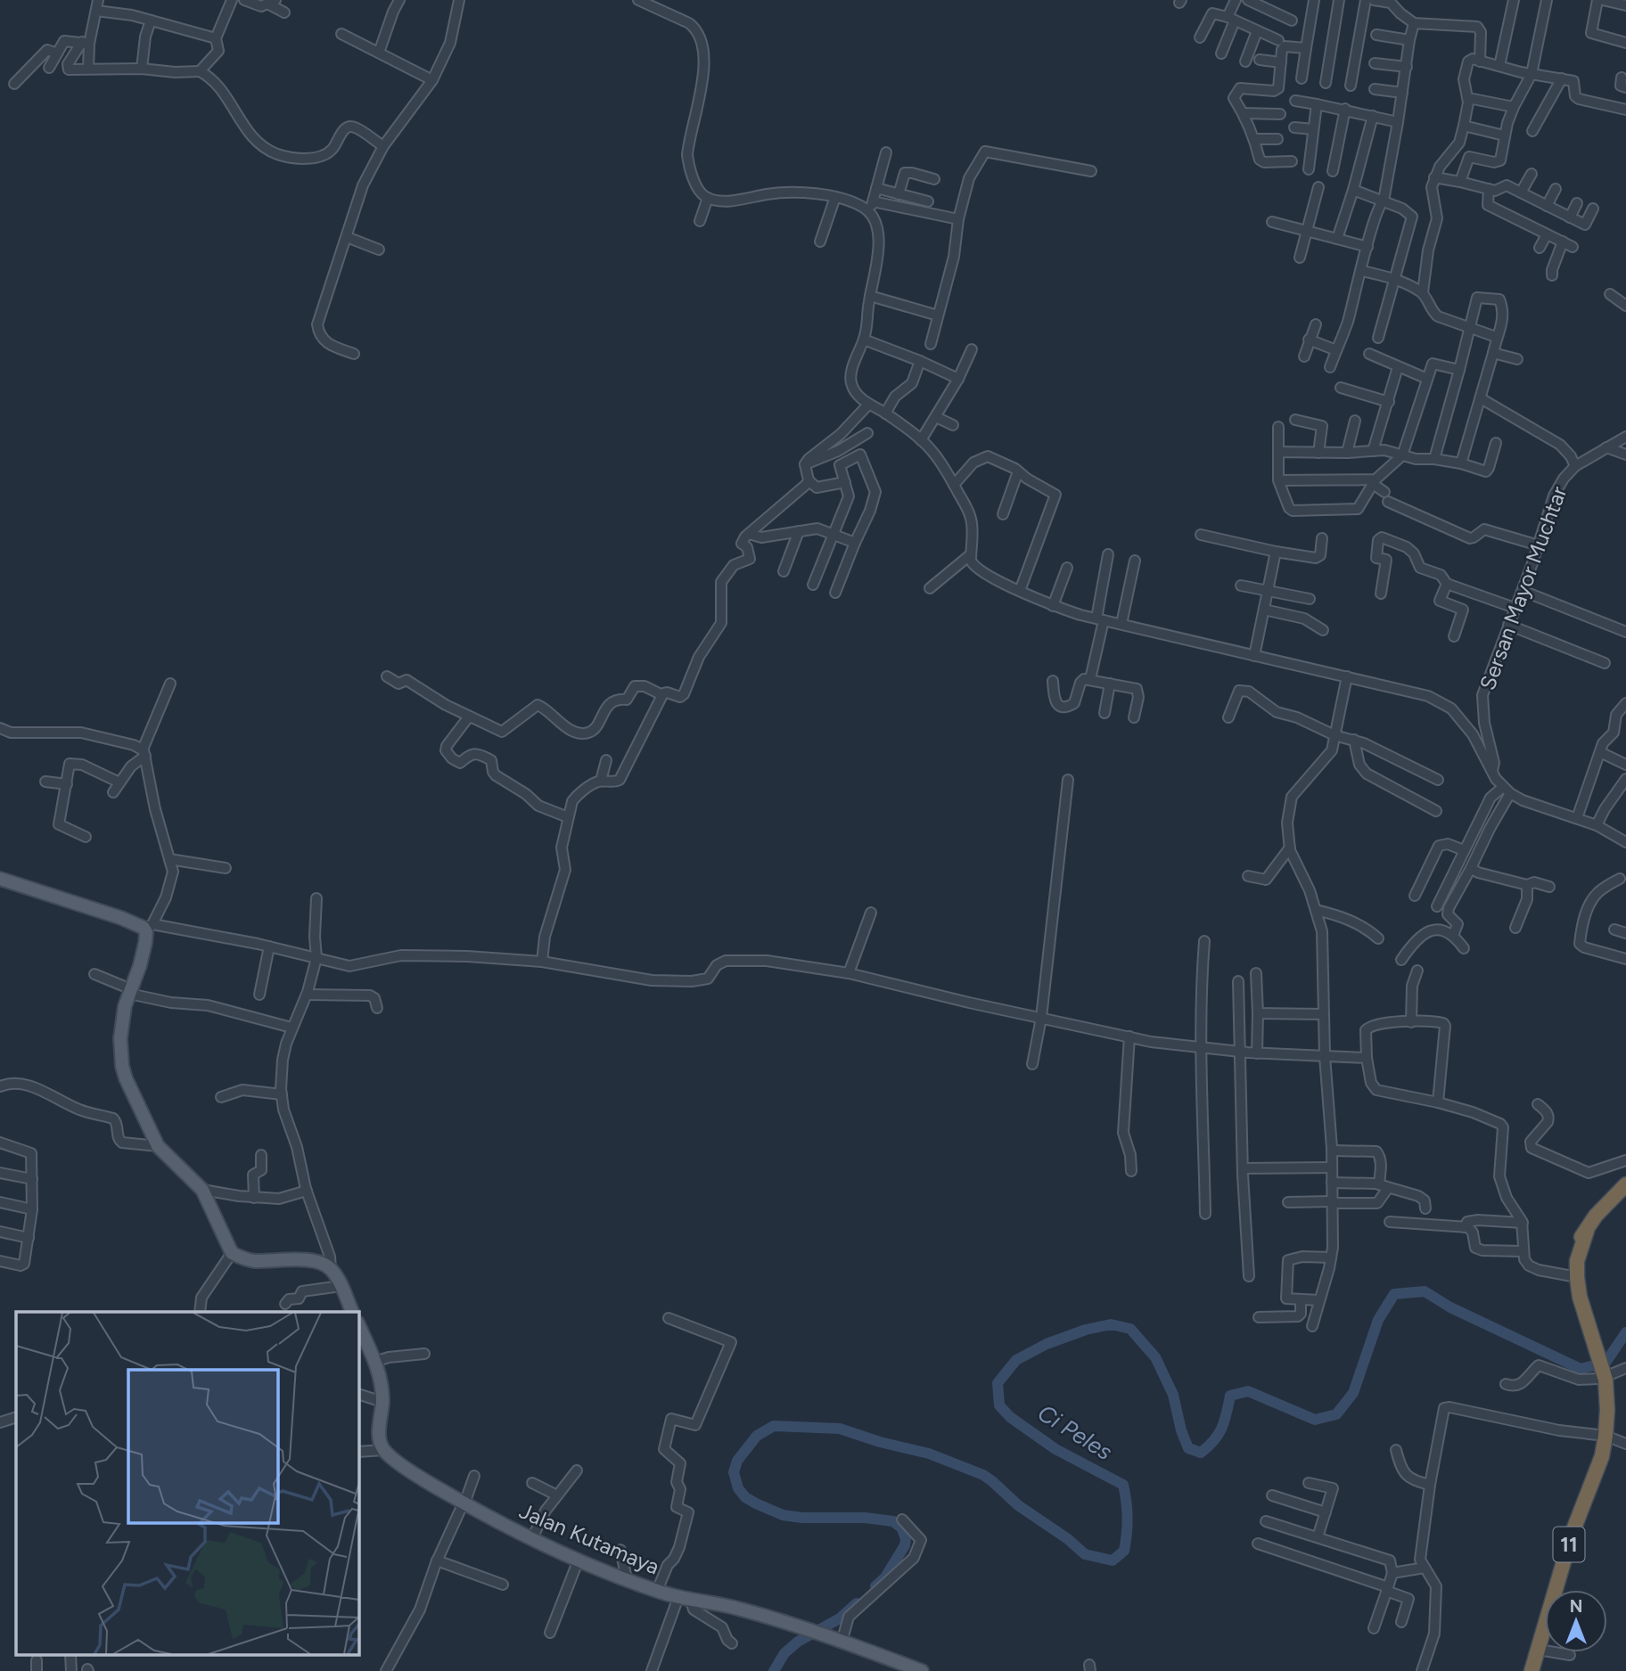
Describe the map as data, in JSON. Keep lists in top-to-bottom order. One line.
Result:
{"streets":{"highway":["11"],"main road":["Jalan Kutamaya"],"street":["Sersan Mayor Muchtar"]},"water":["Ci Peles"],"north":"top"}
